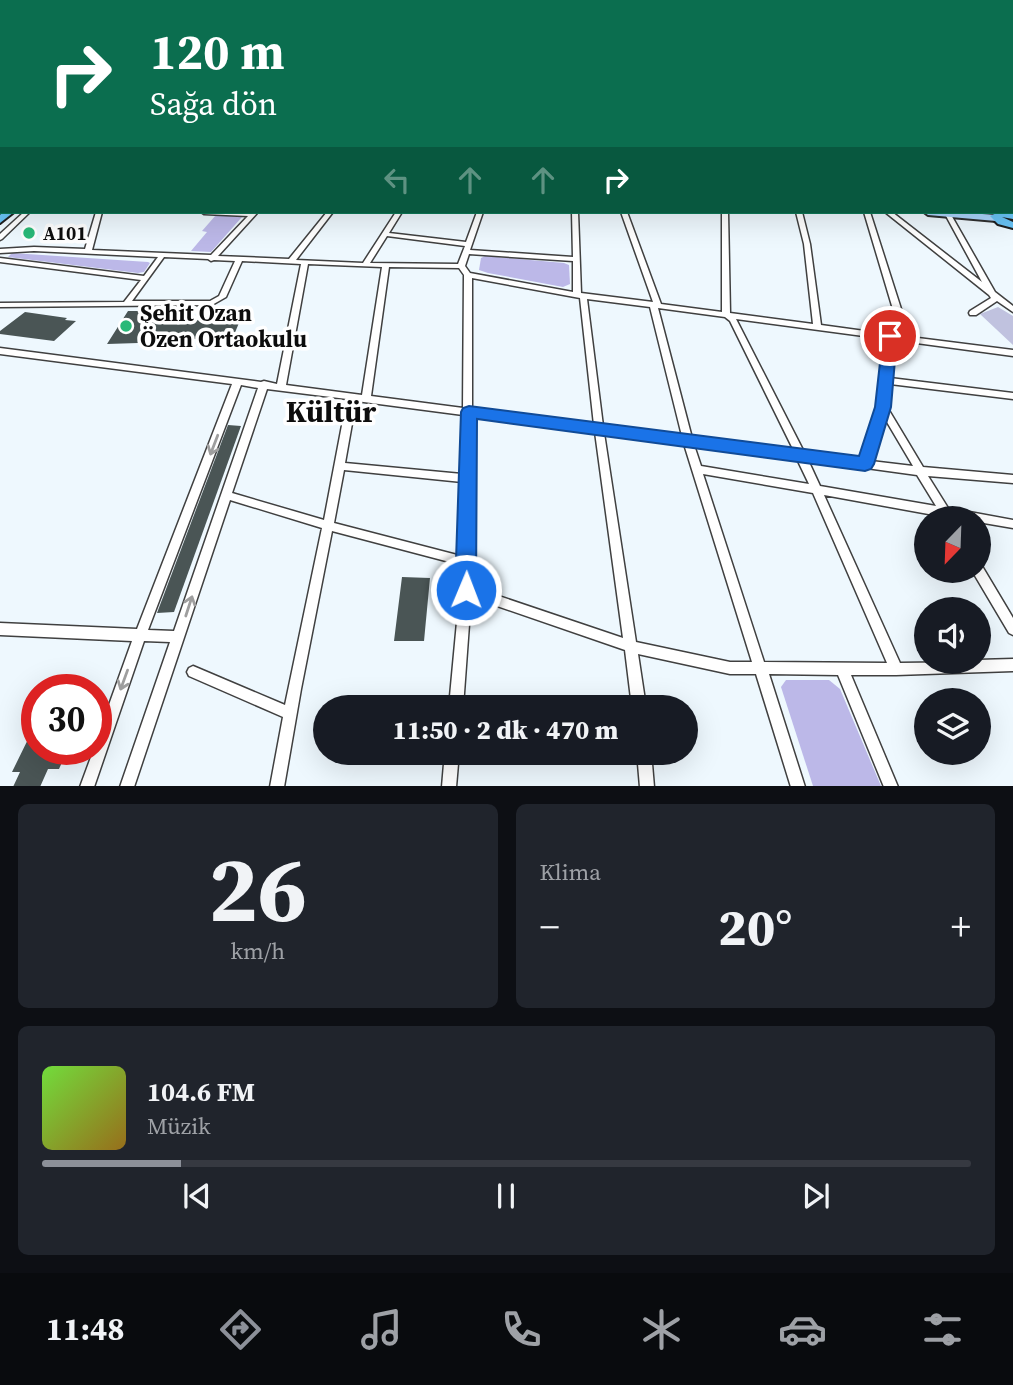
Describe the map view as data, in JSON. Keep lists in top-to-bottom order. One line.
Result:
{"districts":["Kültür"],"places":["A101","Şehit Ozan Özen Ortaokulu"],"north":"bottom left","page":{"turn":["120 m","Sağa dön"],"limit":"30","trip":"11:50 · 2 dk · 470 m","tile":[["26","km/h"],"Klima"],"heat":["−","20°","+"],"song":["104.6 FM","Müzik"],"tabs":"11:48"}}
